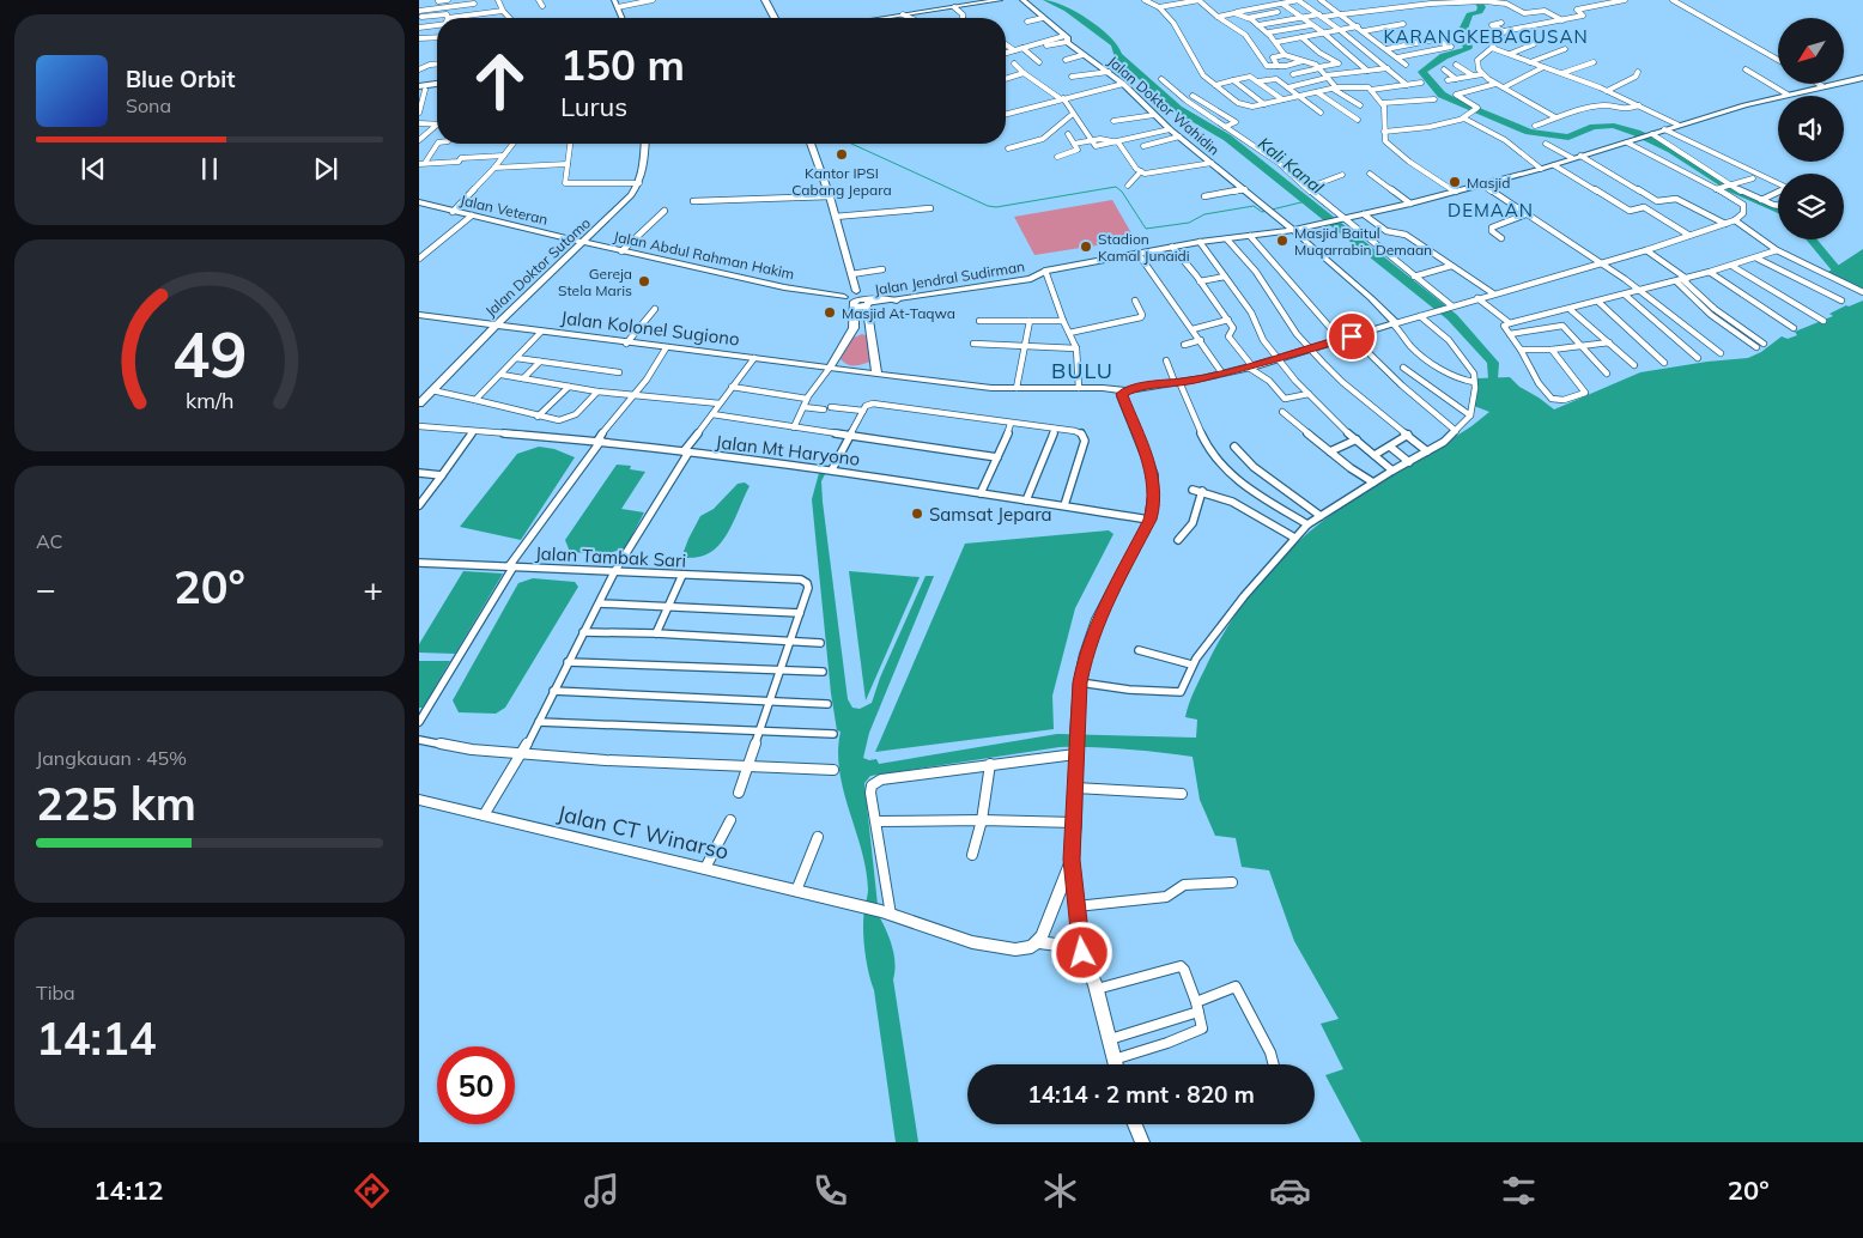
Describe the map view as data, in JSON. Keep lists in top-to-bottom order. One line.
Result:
{"streets":{"main road":["Jalan Doktor Wahidin","Jalan Veteran","Jalan Abdul Rahman Hakim","Jalan Doktor Sutomo","Jalan Jendral Sudirman","Jalan Kolonel Sugiono","Jalan CT Winarso"],"street":["Jalan Mt Haryono","Jalan Tambak Sari"]},"crossings":[["Jalan Doktor Wahidin","Jalan Jendral Sudirman"],["Jalan Doktor Wahidin","Jalan Kolonel Sugiono"],["Jalan Veteran","Jalan Abdul Rahman Hakim"],["Jalan Veteran","Jalan Doktor Sutomo"],["Jalan Abdul Rahman Hakim","Jalan Doktor Sutomo"],["Jalan Doktor Sutomo","Jalan Kolonel Sugiono"]],"districts":["KARANGKEBAGUSAN","DEMAAN","BULU"],"water":["Kali Kanal"],"places":["Kantor IPSI Cabang Jepara","Masjid","Masjid Baitul Muqarrabin Demaan","Stadion Kamal Junaidi","Gereja Stela Maris","Masjid At-Taqwa","Samsat Jepara"],"north":"bottom left","page":{"turn":["150 m","Lurus"],"song":["Blue Orbit","Sona"],"tile":["AC",["Jangkauan · 45%","225 km"],["Tiba","14:14"]],"heat":["−","20°","+"],"limit":"50","trip":"14:14 · 2 mnt · 820 m","tabs":["14:12","20°"],"gauge":["49","km/h"]}}
